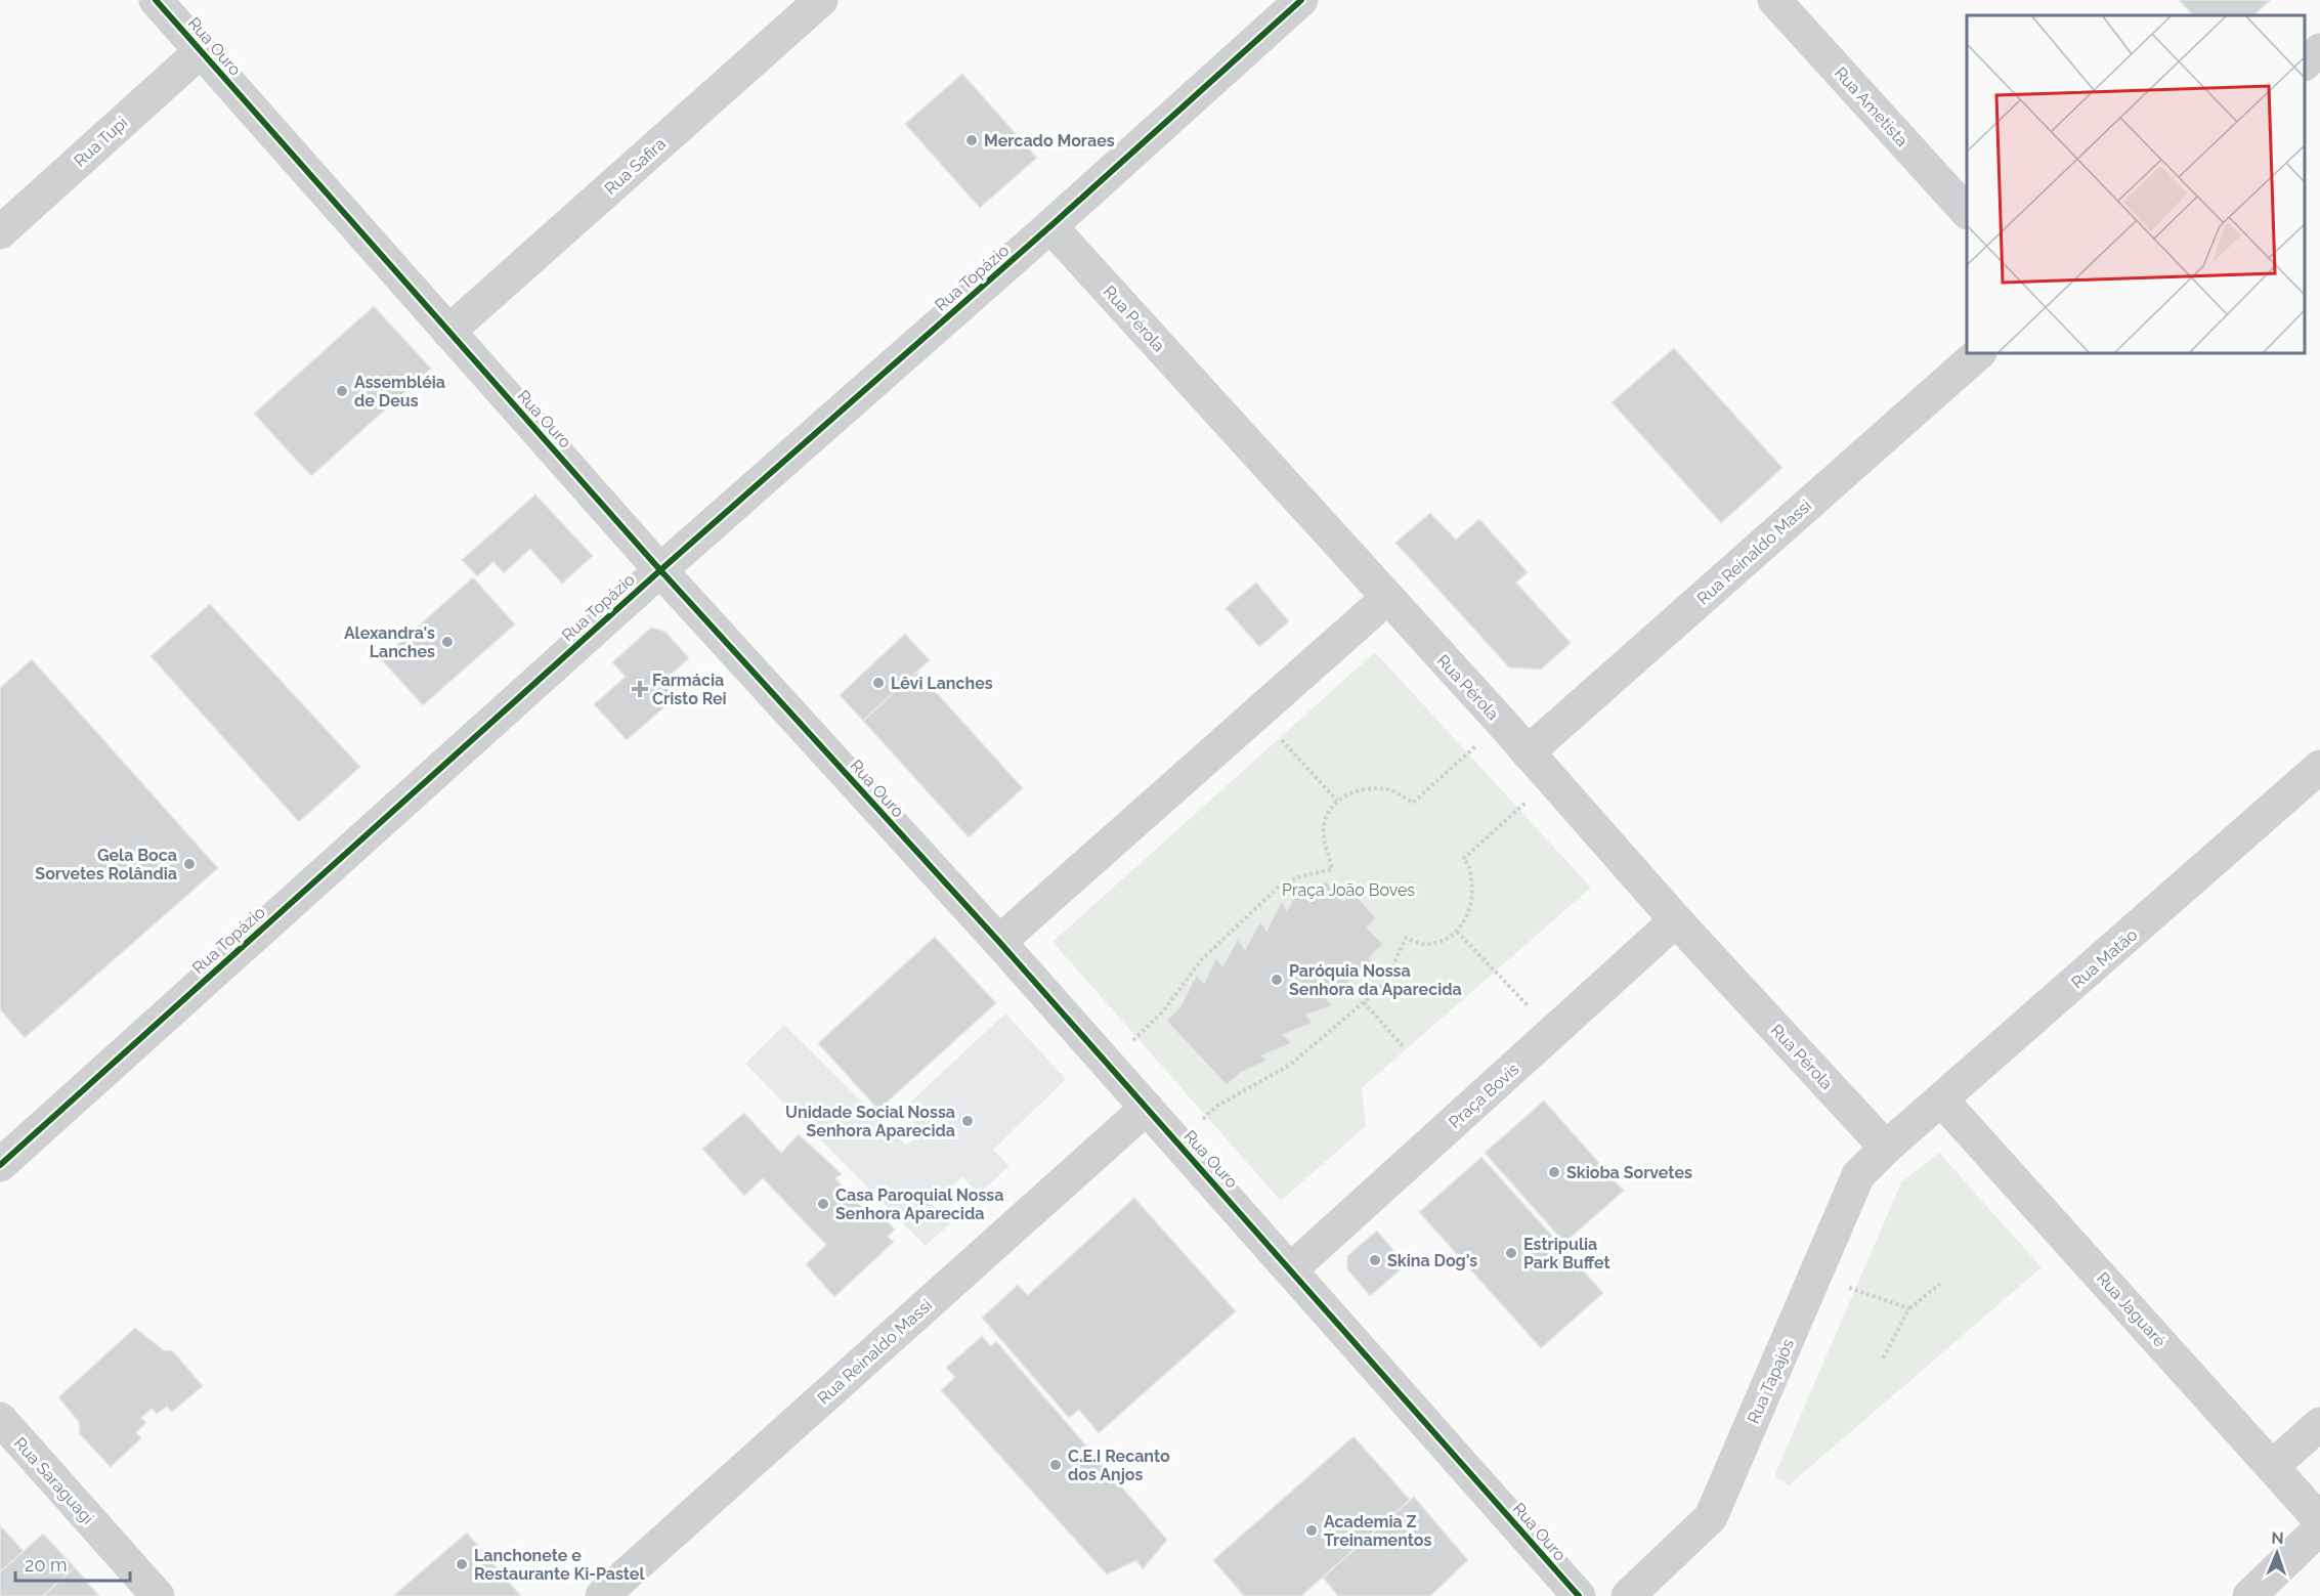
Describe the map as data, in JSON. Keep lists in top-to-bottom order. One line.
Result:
{"streets":{"street":["Rua Ouro","Rua Ametista","Rua Tupi","Rua Safira","Rua Topázio","Rua Pérola","Rua Reinaldo Massi","Rua Matão","Praça Bovis","Rua Jaguaré","Rua Tapajós","Rua Saraguagi"]},"crossings":[["Rua Ouro","Rua Tupi"],["Rua Ouro","Rua Safira"],["Rua Ouro","Rua Topázio"],["Rua Ouro","Rua Reinaldo Massi"],["Rua Ouro","Praça Bovis"],["Rua Topázio","Rua Pérola"],["Rua Pérola","Rua Reinaldo Massi"],["Rua Pérola","Rua Matão"],["Rua Pérola","Praça Bovis"],["Rua Pérola","Rua Tapajós"],["Rua Matão","Rua Jaguaré"],["Rua Matão","Rua Tapajós"]],"parks":["Praça João Boves"],"places":{"other":["Mercado Moraes","Assembléia de Deus","Alexandra's Lanches","Lêvi Lanches","Gela Boca Sorvetes Rolândia","Paróquia Nossa Senhora da Aparecida","Unidade Social Nossa Senhora Aparecida","Skioba Sorvetes","Casa Paroquial Nossa Senhora Aparecida","Estripulia Park Buffet","Skina Dog's","C.E.I Recanto dos Anjos","Academia Z Treinamentos","Lanchonete e Restaurante Ki-Pastel"],"health":["Farmácia Cristo Rei"]},"scale_bar":"20 m","north":"top"}
